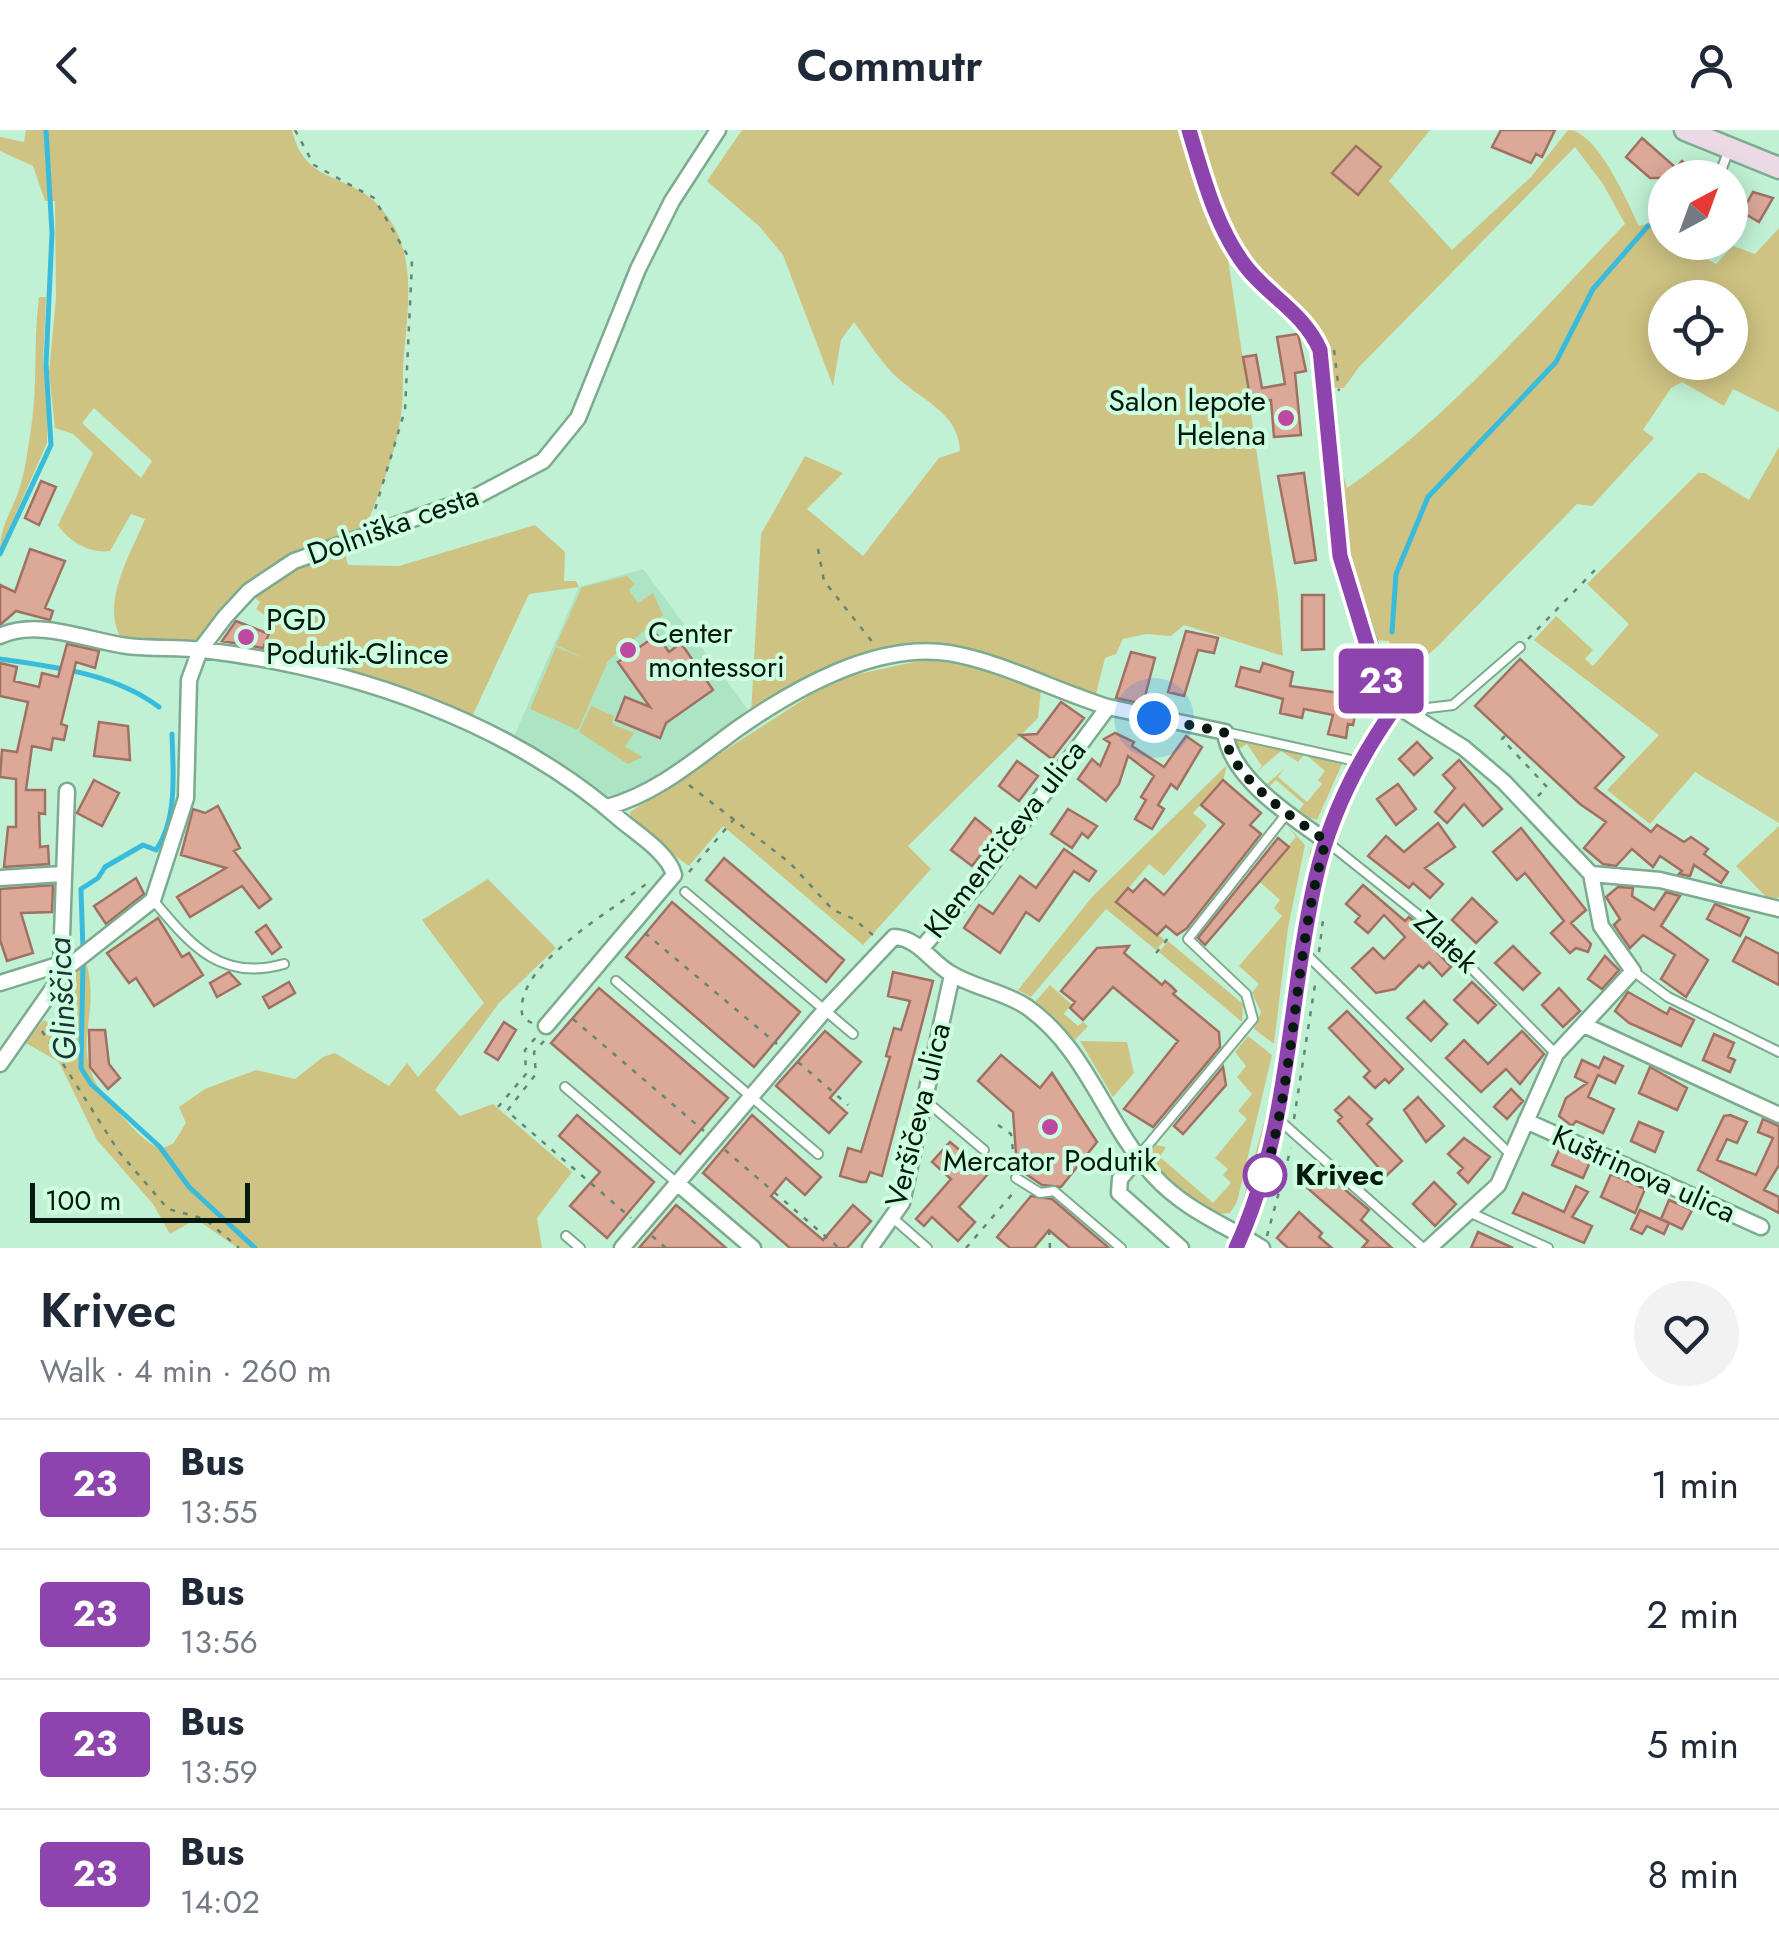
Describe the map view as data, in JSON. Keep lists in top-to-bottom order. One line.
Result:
{"streets":{"street":["Dolniška cesta","Klemenčičeva ulica","Veršičeva ulica","Kuštrinova ulica"],"lane":["Zlatek"]},"water":["Glinščica"],"places":["Salon lepote Helena","PGD Podutik-Glince","Center montessori","Mercator Podutik","Krivec"],"lines":["bus line 23"],"scale_bar":"100 m","north":"top right","page":{"header":"Commutr","on_map":"23","scale":"100 m","heading":["Krivec","Walk · 4 min · 260 m"],"list":[{"mark":"23","name":"Bus","note":"13:55","value":"1 min"},{"mark":"23","name":"Bus","note":"13:56","value":"2 min"},{"mark":"23","name":"Bus","note":"13:59","value":"5 min"},{"mark":"23","name":"Bus","note":"14:02","value":"8 min"}]}}
